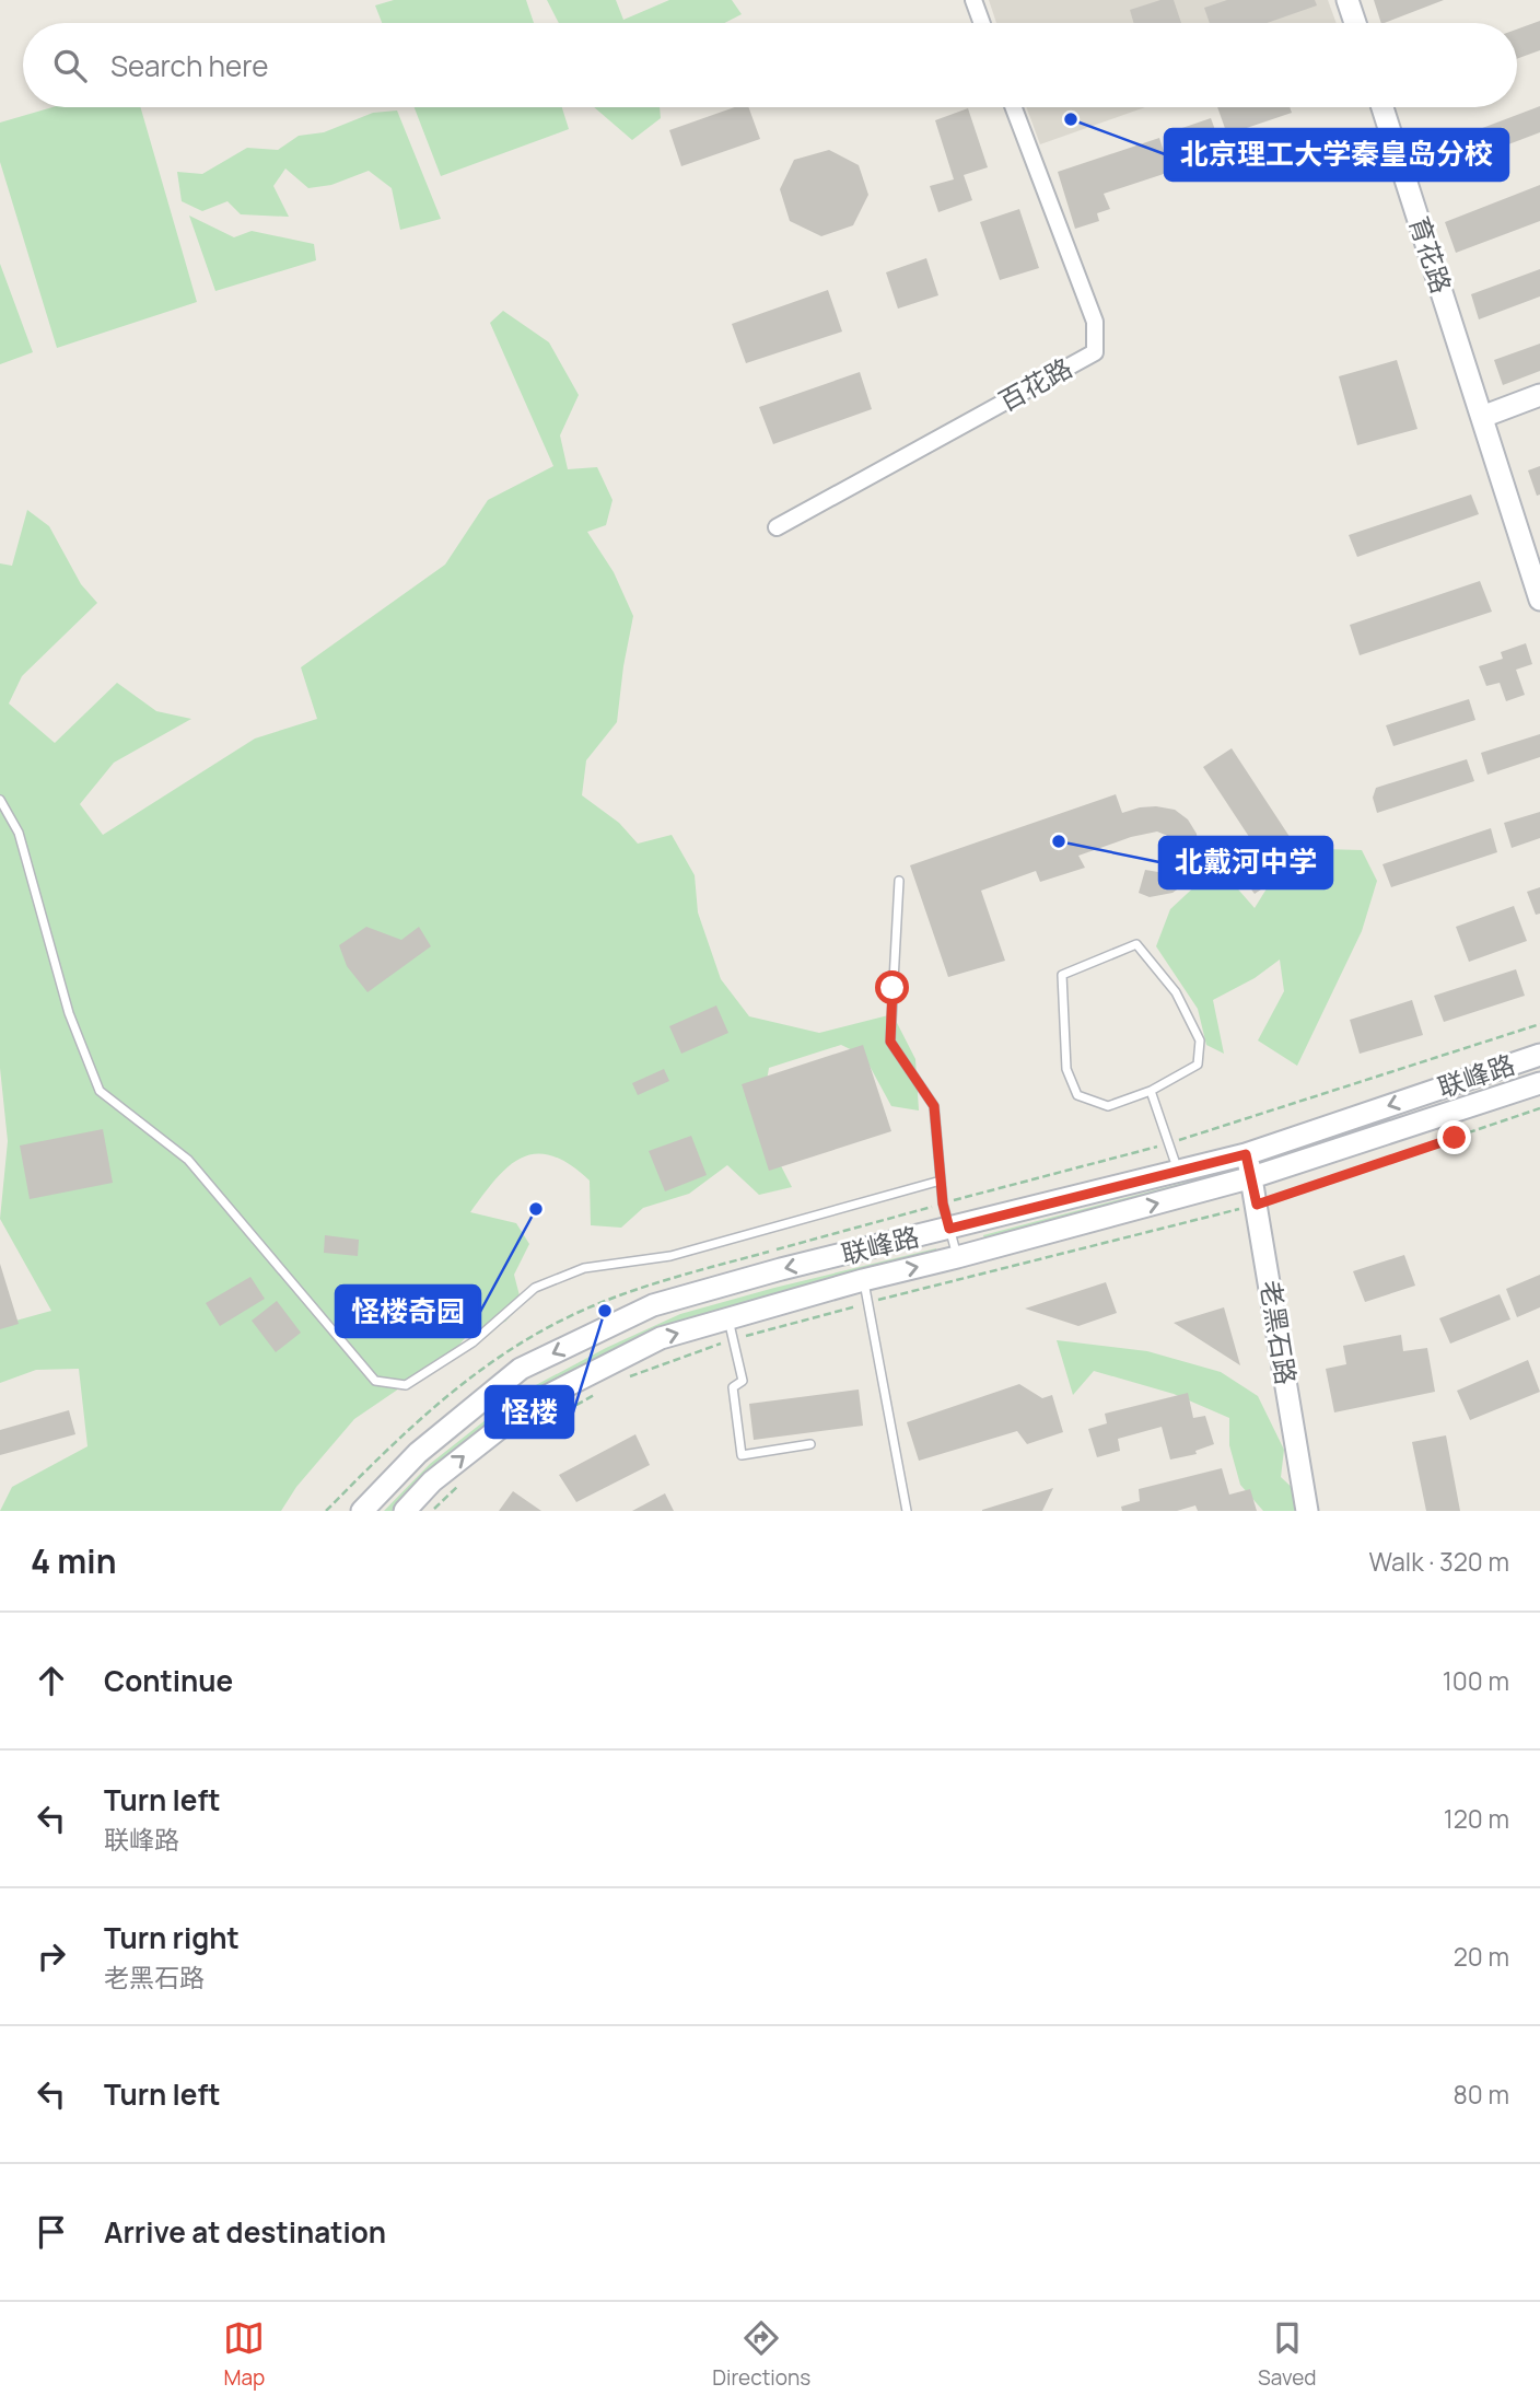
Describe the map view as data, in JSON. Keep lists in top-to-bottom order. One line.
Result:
{"streets":{"main road":["育花路","联峰路","老黑石路"],"street":["百花路"]},"crossings":[["联峰路","老黑石路"]],"places":["北京理工大学秦皇岛分校","北戴河中学","怪楼奇园","怪楼"],"page":{"search":"Search here","heading":["4 min","Walk · 320 m"],"list":[["Continue","100 m"],["Turn left","联峰路","120 m"],["Turn right","老黑石路","20 m"],["Turn left","80 m"],"Arrive at destination"],"nav":["Map","Directions","Saved"]}}
